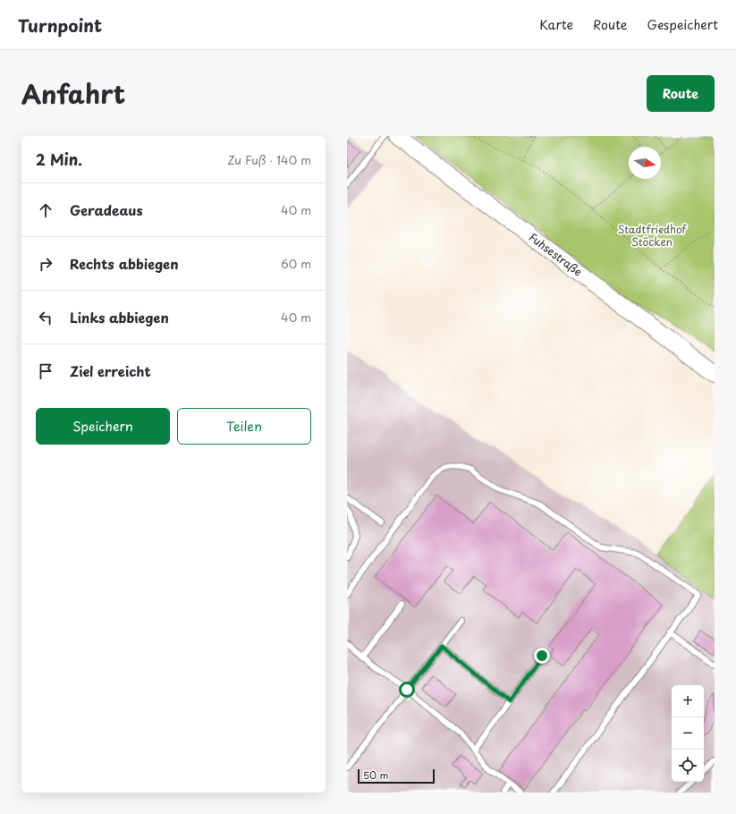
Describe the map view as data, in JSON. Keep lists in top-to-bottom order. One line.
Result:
{"streets":{"street":["Fuhsestraße"]},"parks":["Stadtfriedhof Stöcken"],"scale_bar":"50 m","north":"right","page":{"header":"Turnpoint","nav":["Karte","Route","Gespeichert"],"title":"Anfahrt","buttons":["Route",["Speichern","Teilen"]],"heading":["2 Min.","Zu Fuß · 140 m"],"list":[["Geradeaus","40 m"],["Rechts abbiegen","60 m"],["Links abbiegen","40 m"],"Ziel erreicht"],"map_buttons":["+","−"],"scale":"50 m"}}
